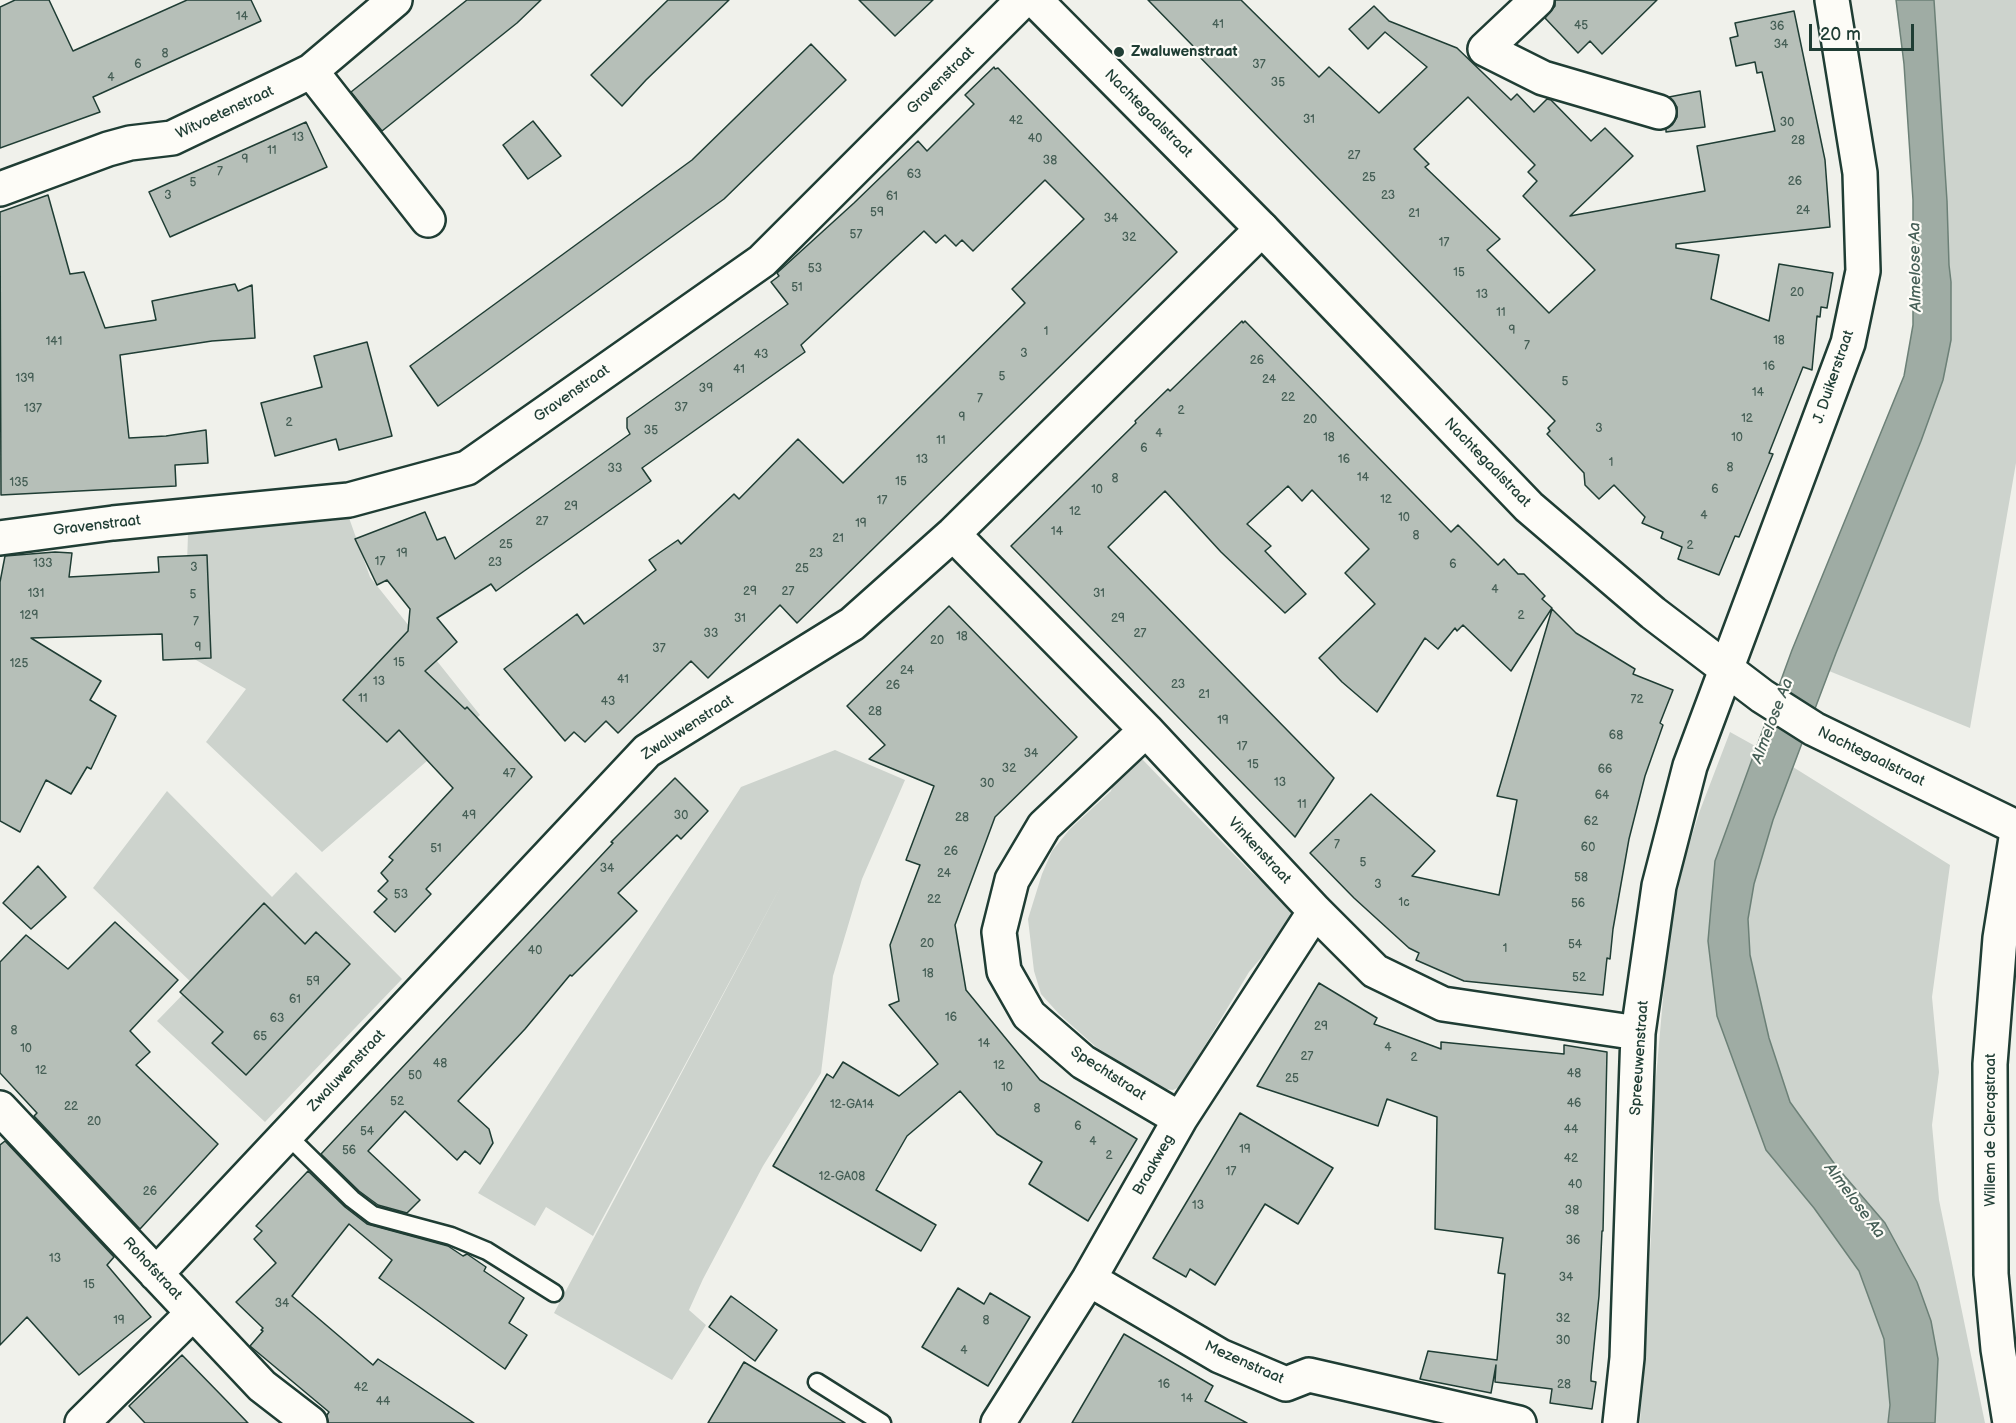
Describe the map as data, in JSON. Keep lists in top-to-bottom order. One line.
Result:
{"streets":{"street":["Gravenstraat","Witvoetenstraat","Nachtegaalstraat","J. Duikerstraat","Zwaluwenstraat","Vinkenstraat","Spreeuwenstraat","Spechtstraat","Willem de Clercqstraat","Braakweg","Rohofstraat","Mezenstraat"]},"crossings":[["Nachtegaalstraat","J. Duikerstraat"],["Nachtegaalstraat","Zwaluwenstraat"],["Nachtegaalstraat","Spreeuwenstraat"],["J. Duikerstraat","Spreeuwenstraat"],["Zwaluwenstraat","Vinkenstraat"],["Zwaluwenstraat","Rohofstraat"],["Vinkenstraat","Spreeuwenstraat"],["Vinkenstraat","Spechtstraat"],["Vinkenstraat","Braakweg"],["Spechtstraat","Braakweg"],["Braakweg","Mezenstraat"]],"water":["Almelose Aa"],"places":["Zwaluwenstraat"],"house_numbers":["14","41","45","36","34","8","6","37","4","35","31","42","30","13","40","28","11","27","9","38","7","63","25","26","5","3","23","61","24","59","21","34","57","32","17","53","15","51","20","13","11","9","1","18","141","7","3","43","26","16","41","5","139","24","5","39","14","22","7","37","137","2","9","12","20","2","3","35","4","18","10","11","6","13","16","1","8","33","14","8","15","135","10","6","12","17","29","12","4","10","27","19","14","8","21","25","2","19","23","17","23","133","6","3","25","4","29","27","131","31","5","129","2","31","29","7","33","27","18","20","9","37","15","125","24","41","13","23","26","21","11","72","43","28","19","68","17","34","15","32","66","47","13","30","64","11","49","30","28","62","7","60","51","26","5","34","24","58","3","53","22","1c","56","20","54","1","40","18","52","59","61","16","63","29","8","65","14","4","10","27","2","48","12","12","48","50","25","10","52","46","12-GA14","22","8","20","6","44","54","4","19","56","2","42","17","12-GA08","40","26","13","38","36","13","34","15","34","32","19","8","30","4","16","28","42","14","44"],"scale_bar":"20 m"}
